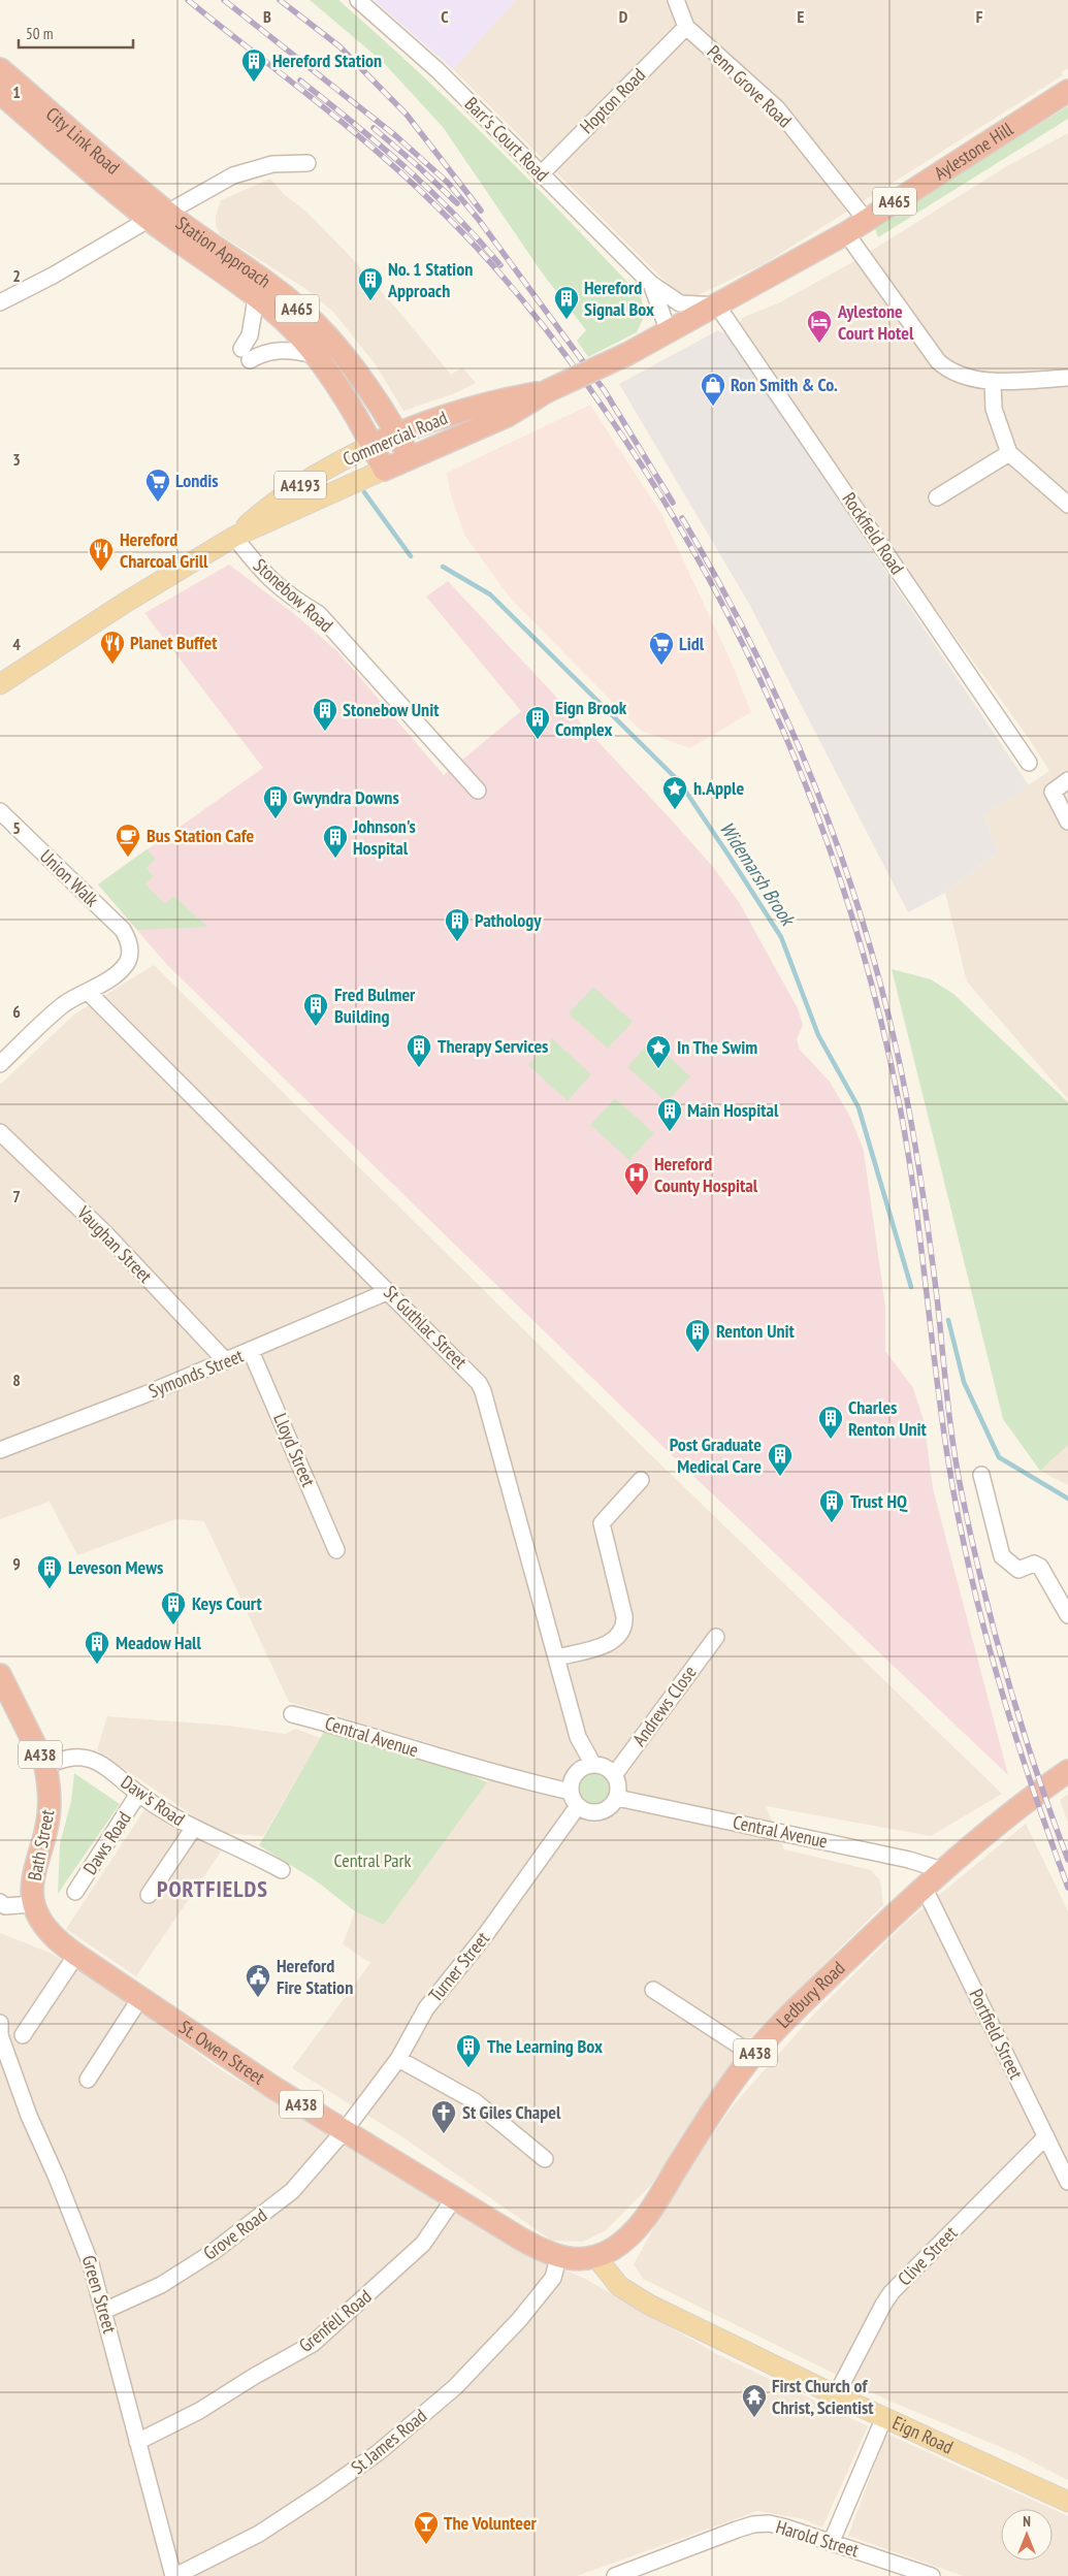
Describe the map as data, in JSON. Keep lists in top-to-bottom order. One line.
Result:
{"streets":{"highway":["City Link Road","Aylestone Hill","A465","Station Approach","Commercial Road","A438","Bath Street","Ledbury Road","St. Owen Street"],"main road":["A4193","Eign Road"],"street":["Penn Grove Road","Hopton Road","Barr's Court Road","Rockfield Road","Stonebow Road","Union Walk","Vaughan Street","St Guthlac Street","Symonds Street","Lloyd Street","Andrews Close","Central Avenue","Daw's Road","Daws Road","Turner Street","Portfield Street","Grove Road","Clive Street","Green Street","Grenfell Road","St James Road","Harold Street"]},"crossings":[["Penn Grove Road","Hopton Road"],["Penn Grove Road","Aylestone Hill"],["Hopton Road","Barr's Court Road"],["Barr's Court Road","Aylestone Hill"],["Barr's Court Road","Commercial Road"],["Barr's Court Road","Rockfield Road"],["City Link Road","Station Approach"],["Aylestone Hill","Commercial Road"],["Aylestone Hill","Rockfield Road"],["Station Approach","Commercial Road"],["Commercial Road","Rockfield Road"],["Commercial Road","Stonebow Road"],["Union Walk","St Guthlac Street"],["Vaughan Street","Symonds Street"],["St Guthlac Street","Symonds Street"],["St Guthlac Street","Andrews Close"],["St Guthlac Street","Central Avenue"],["St Guthlac Street","Turner Street"],["Symonds Street","Lloyd Street"],["Andrews Close","Central Avenue"],["Andrews Close","Turner Street"],["Central Avenue","Turner Street"],["Central Avenue","Ledbury Road"],["A438","Ledbury Road"],["A438","St. Owen Street"],["A438","Eign Road"],["A438","St James Road"],["Daw's Road","Daws Road"],["Daw's Road","Bath Street"],["Bath Street","St. Owen Street"],["Turner Street","St. Owen Street"],["Turner Street","Grove Road"],["Ledbury Road","Portfield Street"],["Ledbury Road","Eign Road"],["Portfield Street","Clive Street"],["St. Owen Street","Grove Road"],["St. Owen Street","Grenfell Road"],["St. Owen Street","St James Road"],["Grove Road","Green Street"],["Clive Street","Eign Road"],["Green Street","Grenfell Road"],["Green Street","St James Road"]],"districts":["PORTFIELDS"],"water":["Widemarsh Brook"],"parks":["Central Park"],"places":{"building":["Hereford Station","No. 1 Station Approach","Hereford Signal Box","Stonebow Unit","Eign Brook Complex","Gwyndra Downs","Johnson's Hospital","Pathology","Fred Bulmer Building","Therapy Services","Main Hospital","Renton Unit","Charles Renton Unit","Post Graduate Medical Care","Trust HQ","Leveson Mews","Keys Court","Meadow Hall","The Learning Box"],"hotel":["Aylestone Court Hotel"],"shop":["Ron Smith & Co."],"supermarket":["Londis","Lidl"],"restaurant":["Hereford Charcoal Grill","Planet Buffet"],"place":["h.Apple","In The Swim"],"cafe":["Bus Station Cafe"],"hospital":["Hereford County Hospital"],"public building":["Hereford Fire Station"],"church":["St Giles Chapel"],"temple":["First Church of Christ, Scientist"],"bar":["The Volunteer"]},"scale_bar":"50 m","north":"top","grid":{"columns":["B","C","D","E","F"],"rows":["1","2","3","4","5","6","7","8","9"]}}
